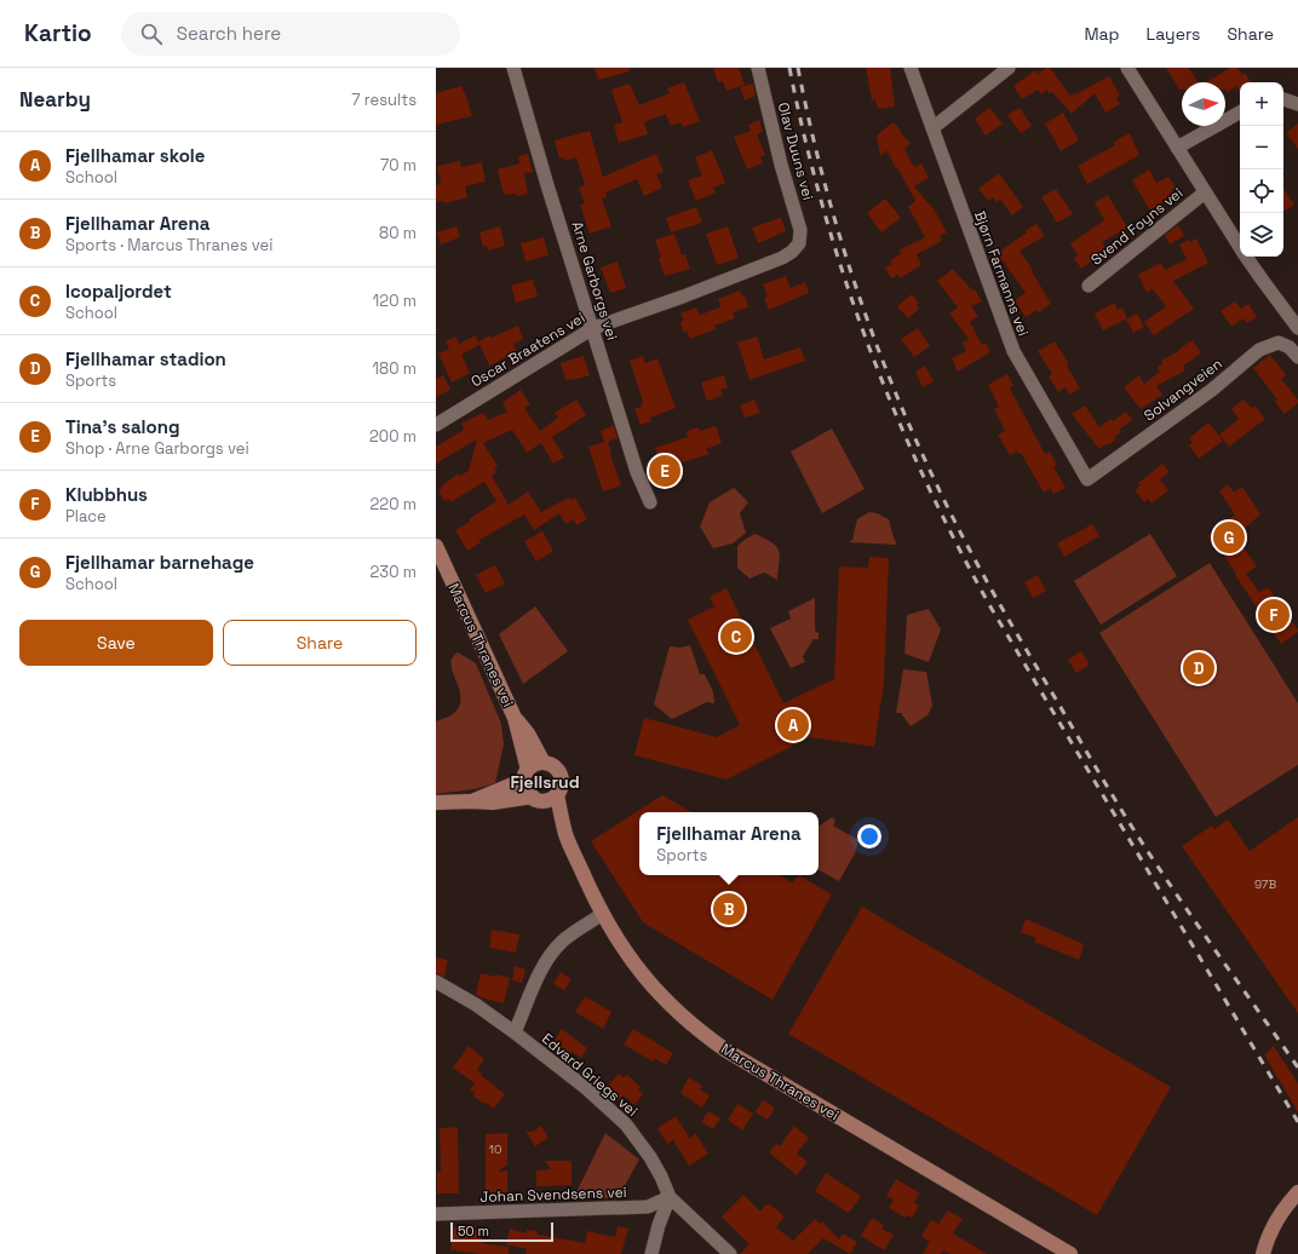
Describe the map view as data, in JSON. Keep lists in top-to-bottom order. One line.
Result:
{"streets":{"main road":["Marcus Thranes vei"],"street":["Olav Duuns vei","Svend Foyns vei","Bjørn Farmanns vei","Arne Garborgs vei","Oscar Braatens vei","Solvangveien","Edvard Griegs vei","Johan Svendsens vei"]},"crossings":[["Olav Duuns vei","Oscar Braatens vei"],["Bjørn Farmanns vei","Solvangveien"],["Arne Garborgs vei","Oscar Braatens vei"],["Edvard Griegs vei","Johan Svendsens vei"]],"districts":["Fjellsrud"],"house_numbers":["97B","10"],"scale_bar":"50 m","north":"right","page":{"header":"Kartio","search":"Search here","nav":["Map","Layers","Share"],"heading":["Nearby","7 results"],"map_buttons":["+","−"],"list":[{"mark":"A","name":"Fjellhamar skole","note":"School","value":"70 m"},{"mark":"B","name":"Fjellhamar Arena","note":"Sports · Marcus Thranes vei","value":"80 m"},{"mark":"C","name":"Icopaljordet","note":"School","value":"120 m"},{"mark":"D","name":"Fjellhamar stadion","note":"Sports","value":"180 m"},{"mark":"E","name":"Tina's salong","note":"Shop · Arne Garborgs vei","value":"200 m"},{"mark":"F","name":"Klubbhus","note":"Place","value":"220 m"},{"mark":"G","name":"Fjellhamar barnehage","note":"School","value":"230 m"}],"pins":["E","G","F","C","D","A","B"],"buttons":["Save","Share"],"popup":["Fjellhamar Arena","Sports"],"scale":"50 m"}}
